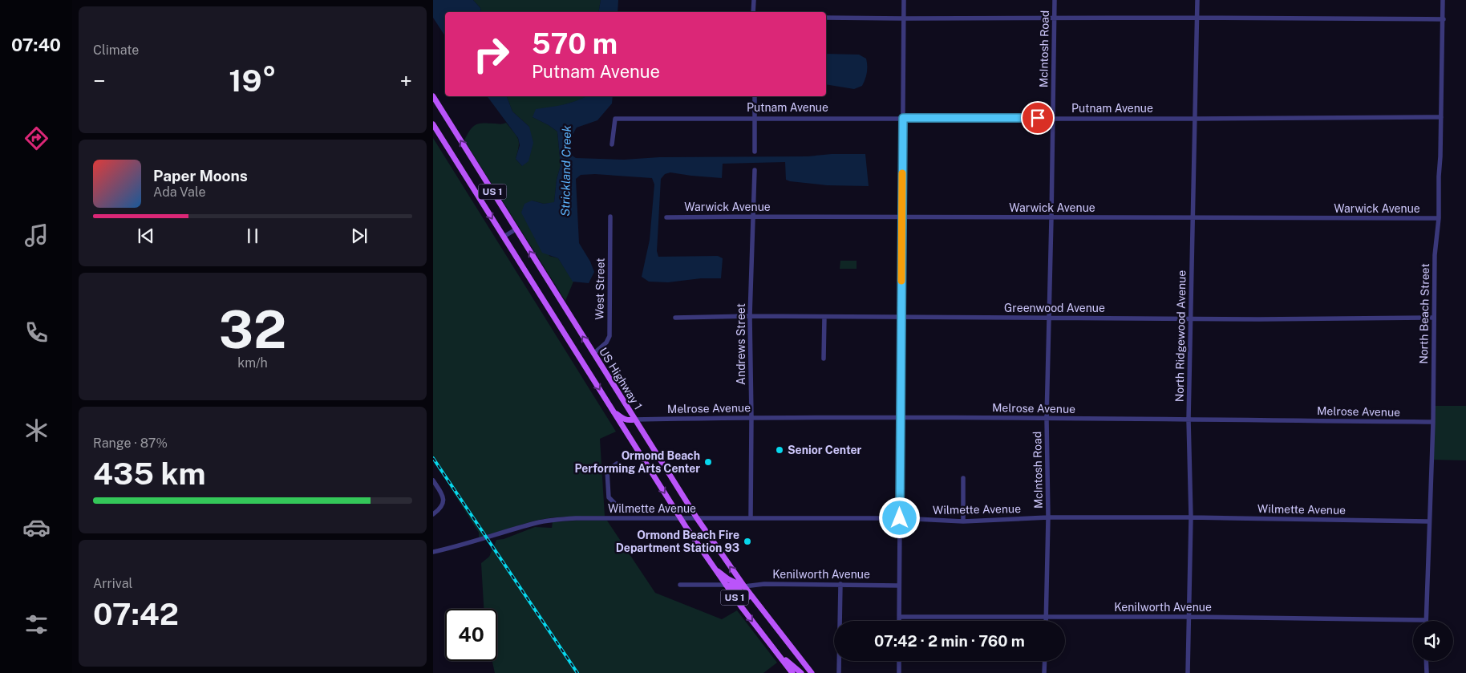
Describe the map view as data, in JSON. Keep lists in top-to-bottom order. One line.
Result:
{"streets":{"main road":["US 1","US Highway 1"],"street":["McIntosh Road","Putnam Avenue","Warwick Avenue","West Street","Greenwood Avenue","North Beach Street","North Ridgewood Avenue","Andrews Street","Melrose Avenue","Wilmette Avenue","Kenilworth Avenue"]},"crossings":[["McIntosh Road","Putnam Avenue"],["McIntosh Road","Warwick Avenue"],["McIntosh Road","Greenwood Avenue"],["McIntosh Road","Melrose Avenue"],["McIntosh Road","Wilmette Avenue"],["McIntosh Road","Kenilworth Avenue"],["Putnam Avenue","North Beach Street"],["Putnam Avenue","North Ridgewood Avenue"],["US 1","Wilmette Avenue"],["Warwick Avenue","North Beach Street"],["Warwick Avenue","North Ridgewood Avenue"],["Warwick Avenue","Andrews Street"],["West Street","US Highway 1"],["Greenwood Avenue","North Beach Street"],["Greenwood Avenue","North Ridgewood Avenue"],["Greenwood Avenue","Andrews Street"],["North Beach Street","Melrose Avenue"],["North Beach Street","Wilmette Avenue"],["North Beach Street","Kenilworth Avenue"],["North Ridgewood Avenue","Melrose Avenue"],["North Ridgewood Avenue","Wilmette Avenue"],["North Ridgewood Avenue","Kenilworth Avenue"],["Andrews Street","Melrose Avenue"],["Andrews Street","Wilmette Avenue"],["US Highway 1","Melrose Avenue"],["US Highway 1","Wilmette Avenue"],["US Highway 1","Kenilworth Avenue"]],"water":["Strickland Creek"],"places":["Senior Center","Ormond Beach Performing Arts Center","Ormond Beach Fire Department Station 93"],"page":{"tabs":"07:40","tile":["Climate",["32","km/h"],["Range · 87%","435 km"],["Arrival","07:42"]],"turn":["570 m","Putnam Avenue"],"heat":["−","19°","+"],"song":["Paper Moons","Ada Vale"],"limit":"40","trip":"07:42 · 2 min · 760 m"}}
